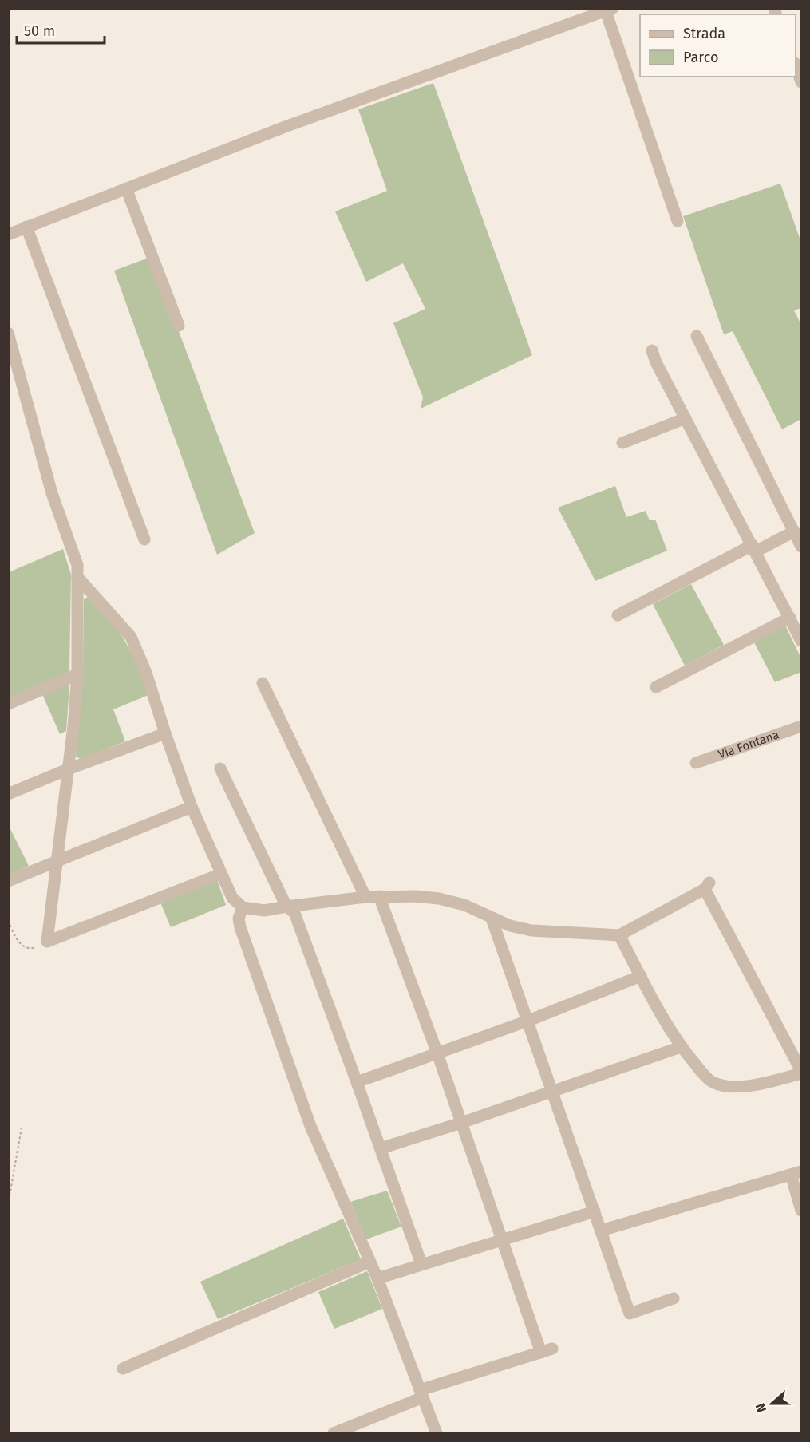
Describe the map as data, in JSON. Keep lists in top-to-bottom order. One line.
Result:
{"streets":{"street":["Via Fontana"]},"legend":["Strada","Parco"],"scale_bar":"50 m","north":"left"}
